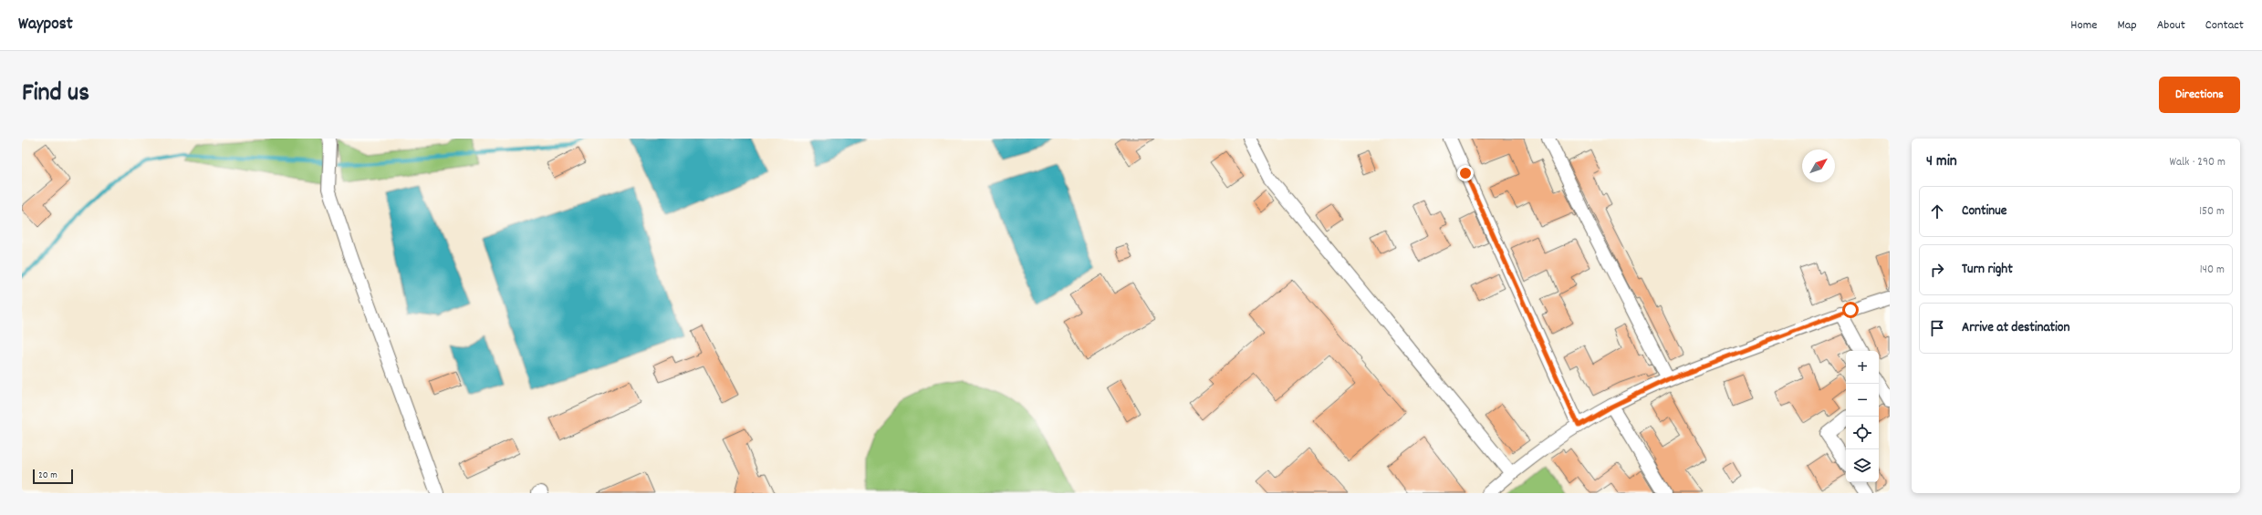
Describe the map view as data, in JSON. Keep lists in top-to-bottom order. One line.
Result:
{"scale_bar":"20 m","north":"top right","page":{"header":"Waypost","nav":["Home","Map","About","Contact"],"title":"Find us","buttons":"Directions","heading":["4 min","Walk · 290 m"],"list":[["Continue","150 m"],["Turn right","140 m"],"Arrive at destination"],"map_buttons":["+","−"],"scale":"20 m"}}
